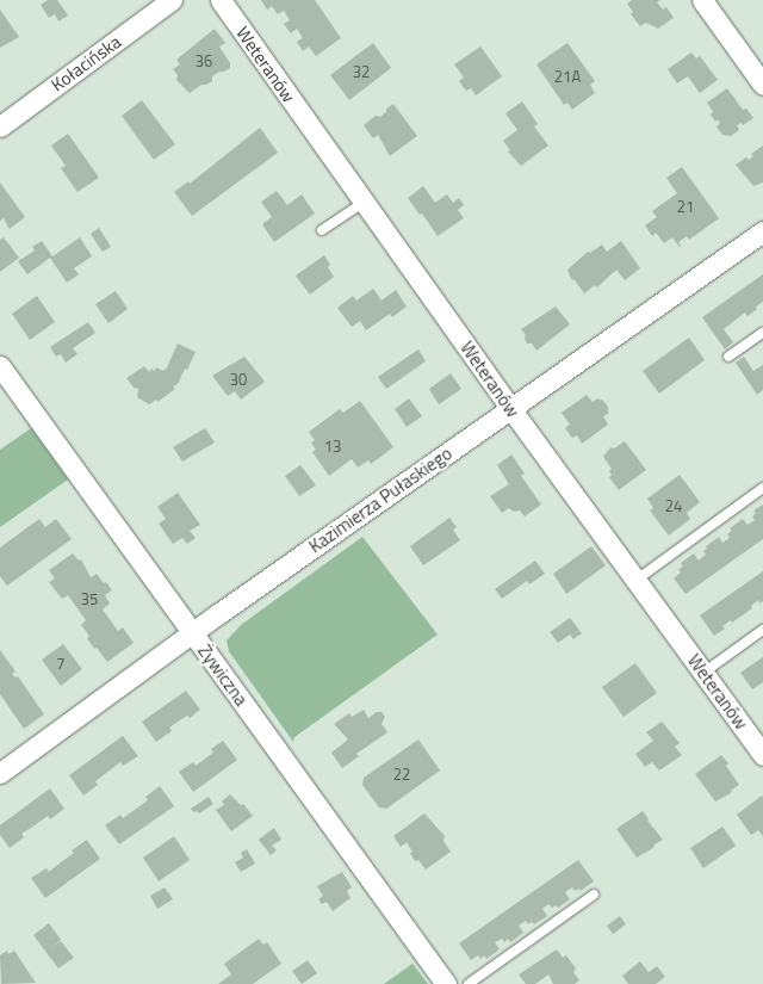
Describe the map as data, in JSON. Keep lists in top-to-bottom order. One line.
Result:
{"streets":{"street":["Kołacińska","Weteranów","Kazimierza Pułaskiego","Żywiczna"]},"crossings":[["Weteranów","Kazimierza Pułaskiego"],["Kazimierza Pułaskiego","Żywiczna"]],"house_numbers":["36","32","21A","21","30","13","24","35","7","22"]}
